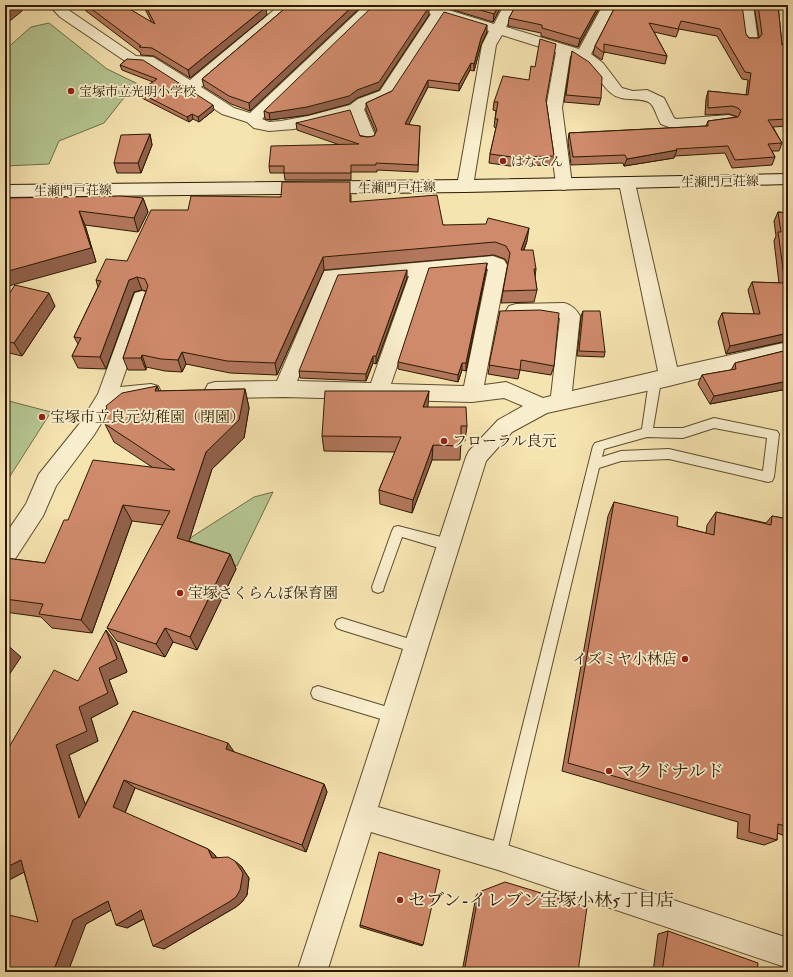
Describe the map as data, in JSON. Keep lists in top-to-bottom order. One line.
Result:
{"streets":{"street":["生瀬門戸荘線"]},"places":["宝塚市立光明小学校","はなてん","宝塚市立良元幼稚園（閉園）","フローラル良元","宝塚さくらんぼ保育園","イズミヤ小林店","マクドナルド","セブン-イレブン宝塚小林5丁目店"]}
